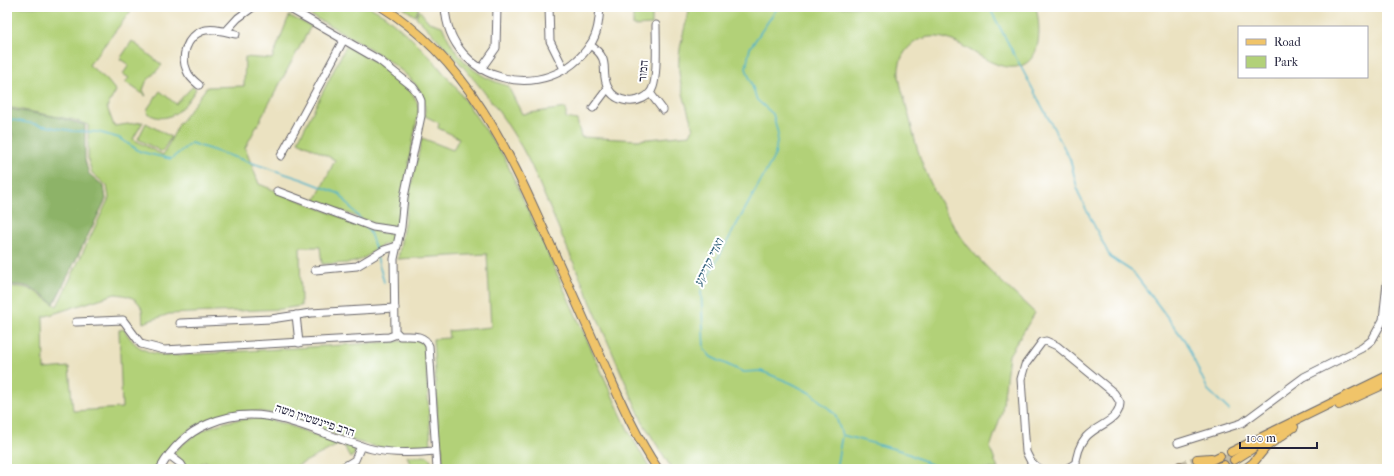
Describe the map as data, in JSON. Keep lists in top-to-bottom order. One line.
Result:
{"streets":{"street":["המור","הרב פיינשטיין משה"]},"water":["ואדי קריקע"],"legend":["Road","Park"],"scale_bar":"100 m"}
